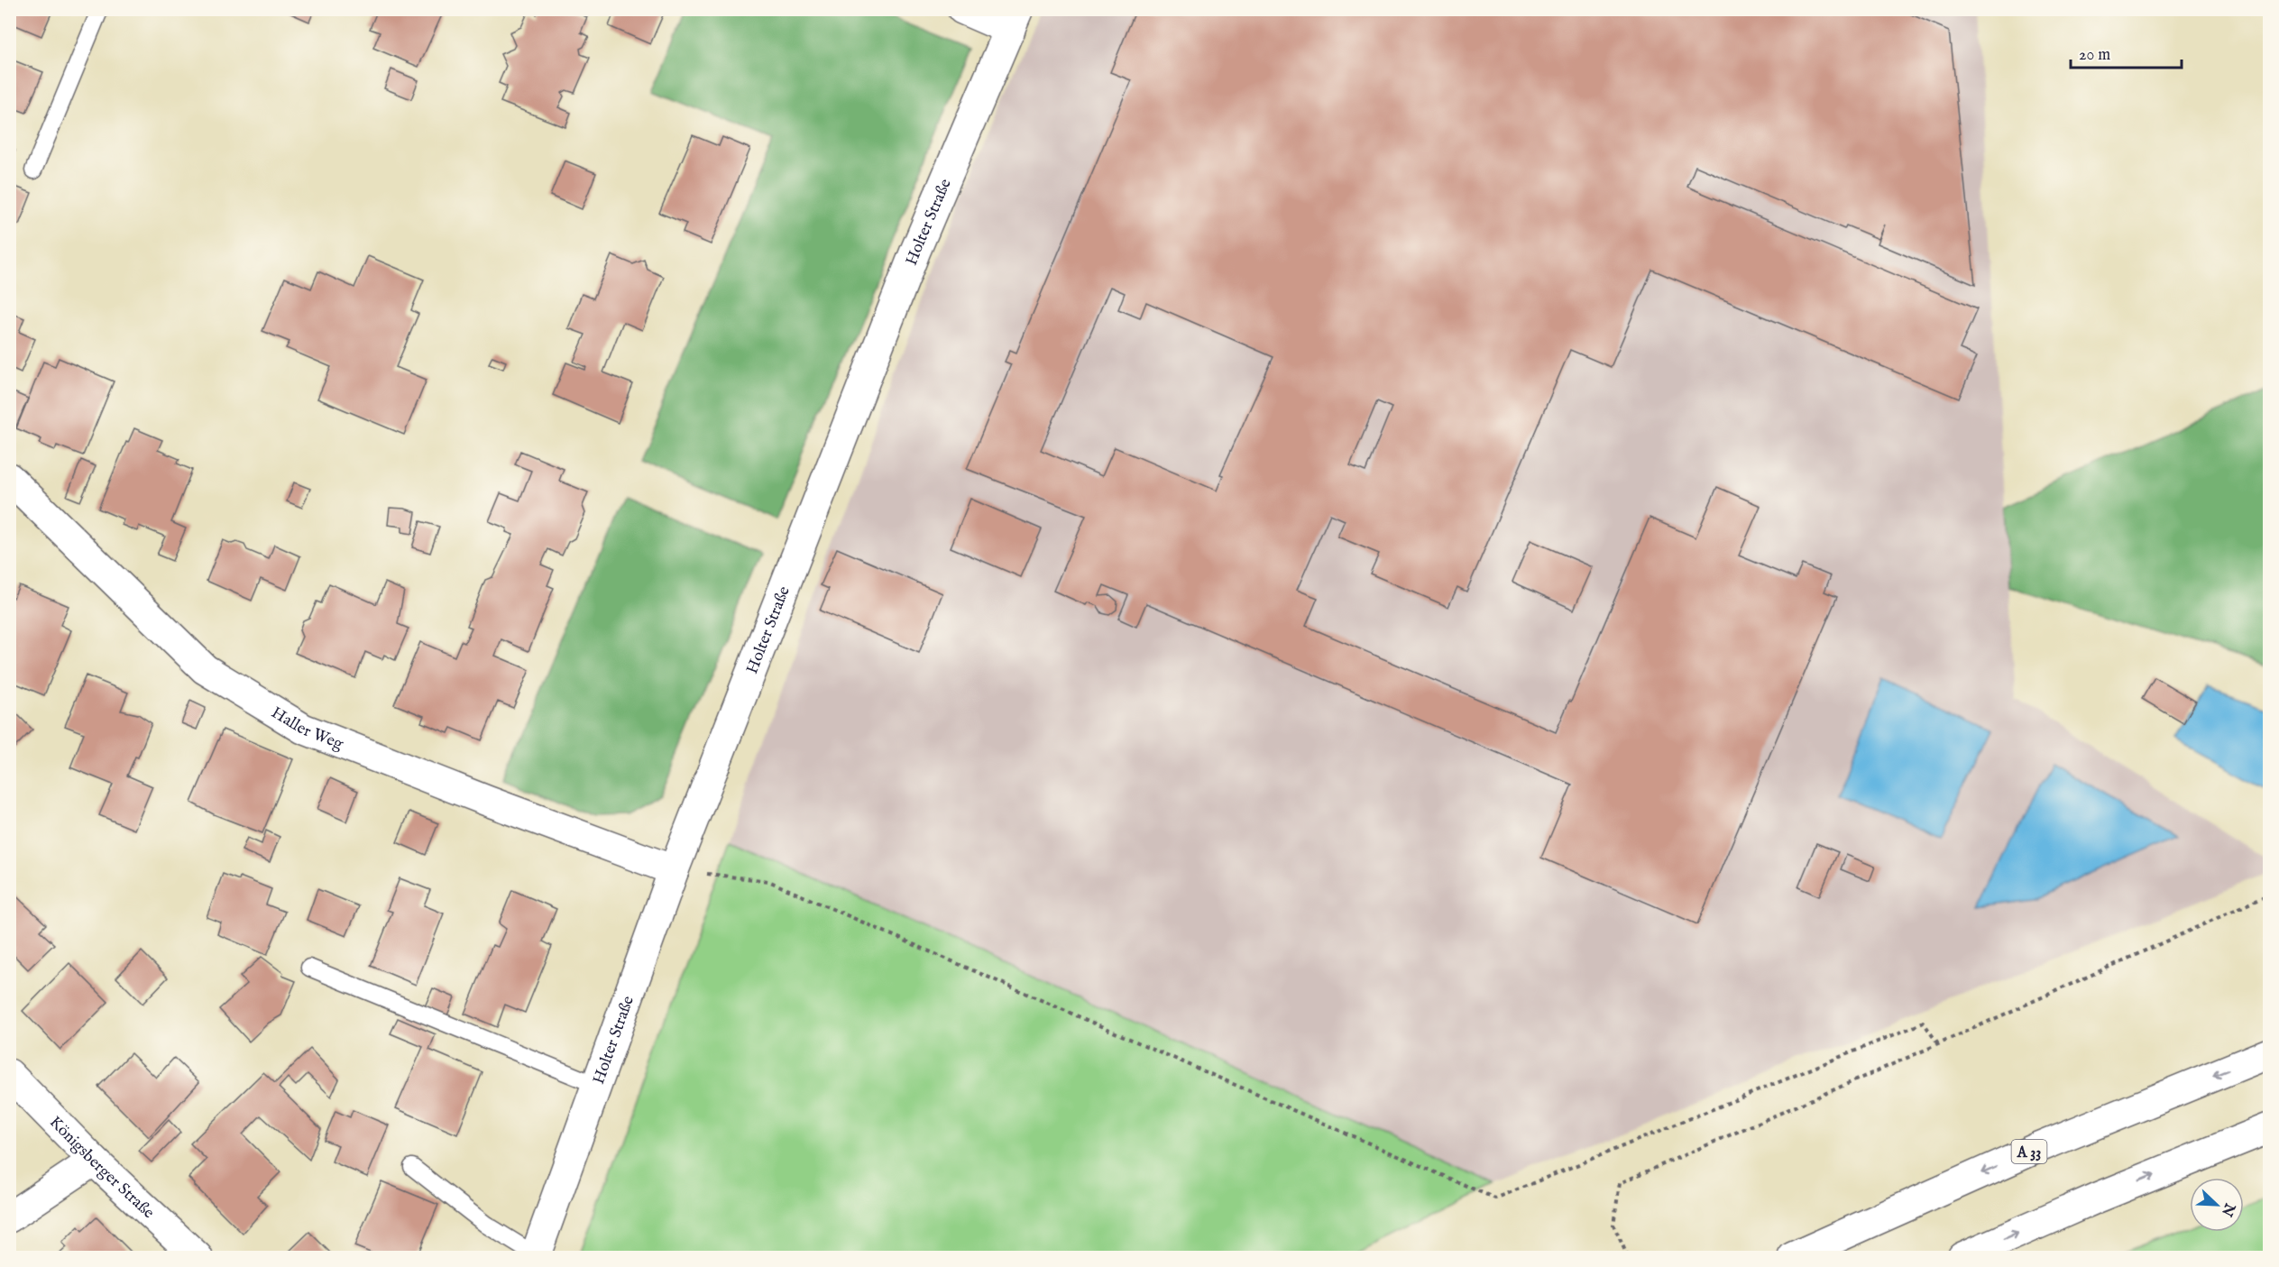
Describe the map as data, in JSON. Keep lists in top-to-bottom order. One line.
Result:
{"streets":{"main road":["Holter Straße","Haller Weg","A 33","Königsberger Straße"]},"crossings":[["Holter Straße","Haller Weg"]],"scale_bar":"20 m","north":"bottom right"}
